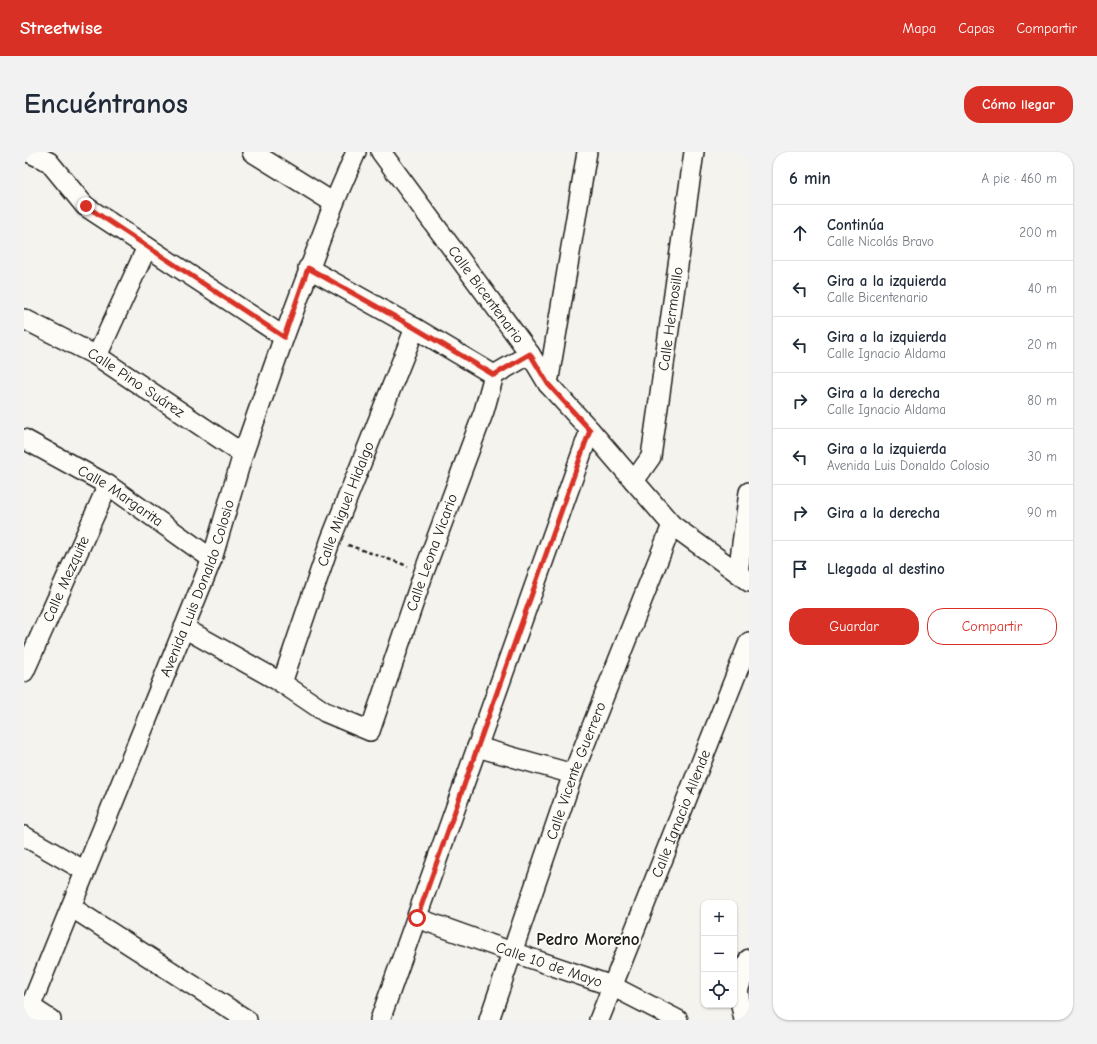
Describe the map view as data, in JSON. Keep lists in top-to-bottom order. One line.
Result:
{"streets":{"street":["Calle Bicentenario","Calle Hermosillo","Calle Pino Suárez","Calle Margarita","Calle Miguel Hidalgo","Calle Leona Vicario","Calle Mezquite","Avenida Luis Donaldo Colosio","Calle Vicente Guerrero","Calle Ignacio Allende","Calle 10 de Mayo"]},"crossings":[["Calle Bicentenario","Calle Hermosillo"],["Calle Bicentenario","Calle Vicente Guerrero"],["Calle Pino Suárez","Avenida Luis Donaldo Colosio"],["Calle Margarita","Calle Mezquite"],["Calle Margarita","Avenida Luis Donaldo Colosio"],["Calle Miguel Hidalgo","Calle Leona Vicario"],["Calle Vicente Guerrero","Calle 10 de Mayo"],["Calle Ignacio Allende","Calle 10 de Mayo"]],"districts":["Pedro Moreno"],"page":{"header":"Streetwise","nav":["Mapa","Capas","Compartir"],"buttons":["Cómo llegar",["Guardar","Compartir"]],"title":"Encuéntranos","heading":["6 min","A pie · 460 m"],"list":[["Continúa","Calle Nicolás Bravo","200 m"],["Gira a la izquierda","Calle Bicentenario","40 m"],["Gira a la izquierda","Calle Ignacio Aldama","20 m"],["Gira a la derecha","Calle Ignacio Aldama","80 m"],["Gira a la izquierda","Avenida Luis Donaldo Colosio","30 m"],["Gira a la derecha","90 m"],"Llegada al destino"],"map_buttons":["+","−"]}}
